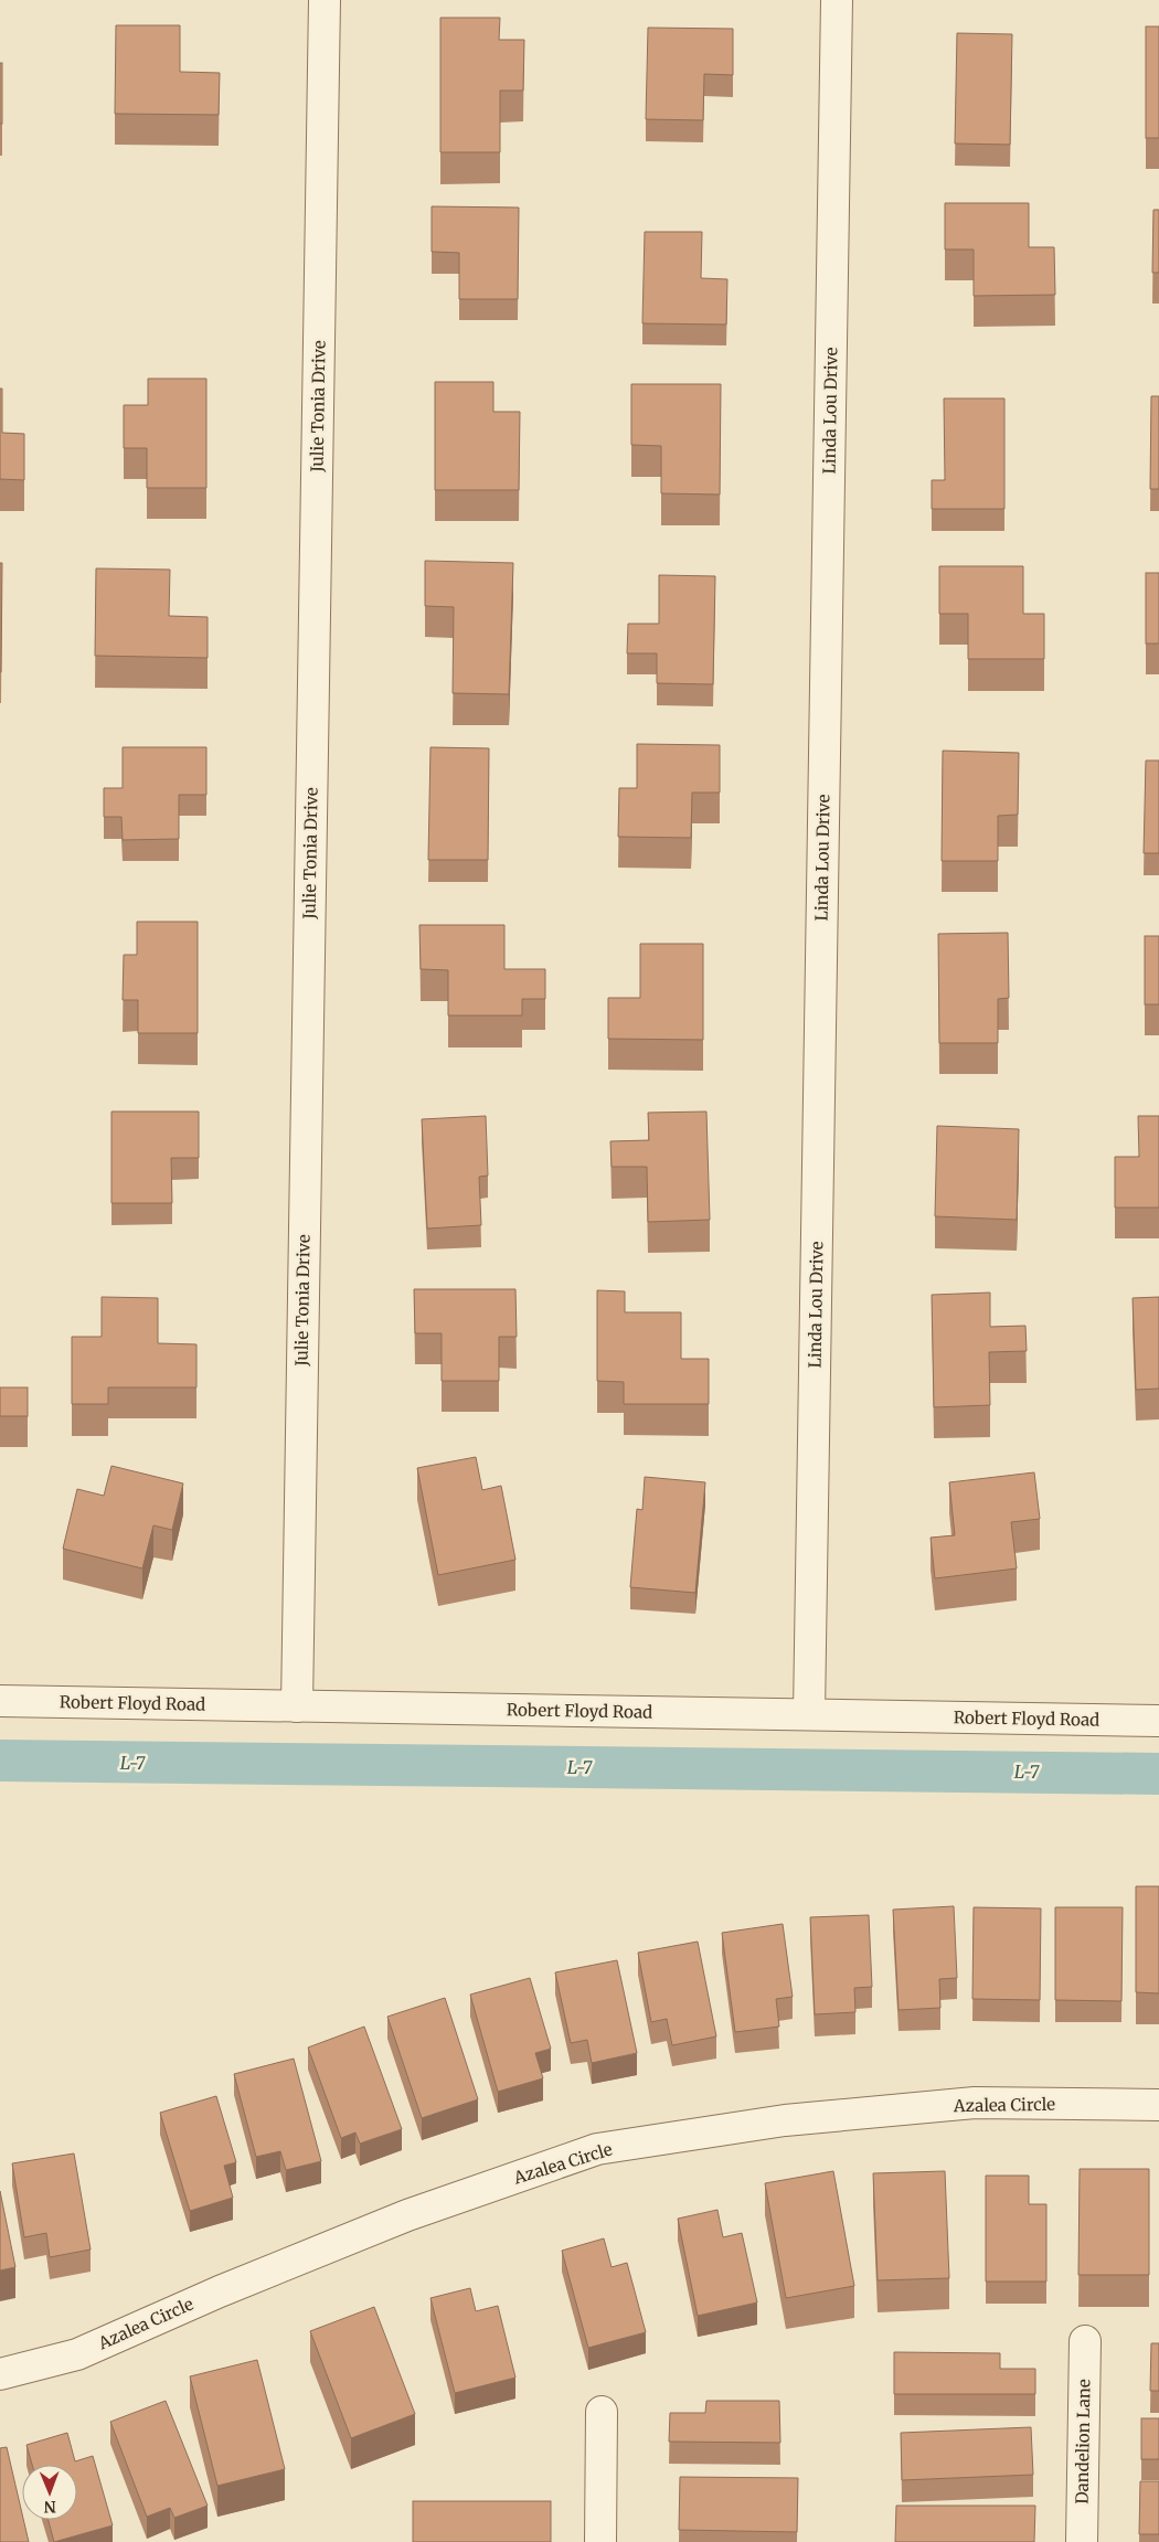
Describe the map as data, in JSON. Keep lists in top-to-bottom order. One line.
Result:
{"streets":{"street":["Julie Tonia Drive","Linda Lou Drive","Robert Floyd Road","Azalea Circle","Dandelion Lane"]},"crossings":[["Julie Tonia Drive","Robert Floyd Road"],["Linda Lou Drive","Robert Floyd Road"]],"water":["L-7"],"north":"bottom"}
